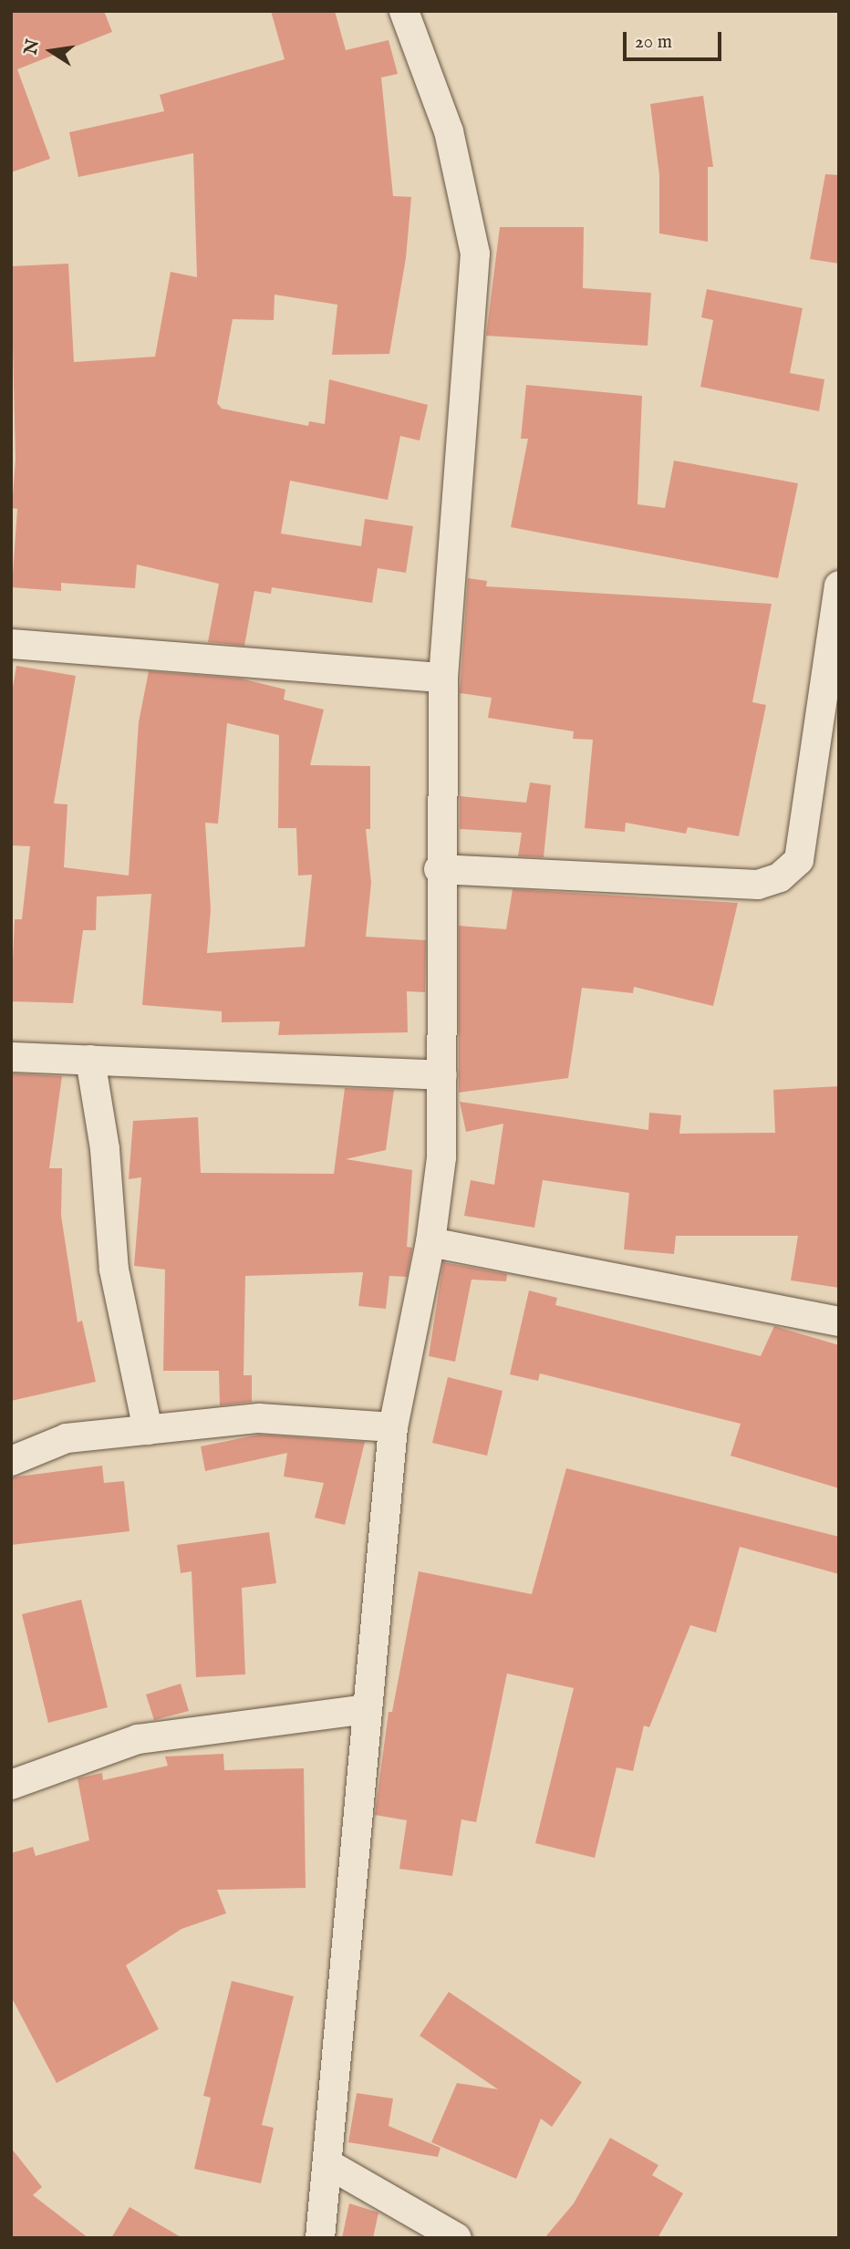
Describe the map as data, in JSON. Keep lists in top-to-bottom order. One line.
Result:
{"scale_bar":"20 m","north":"left"}
